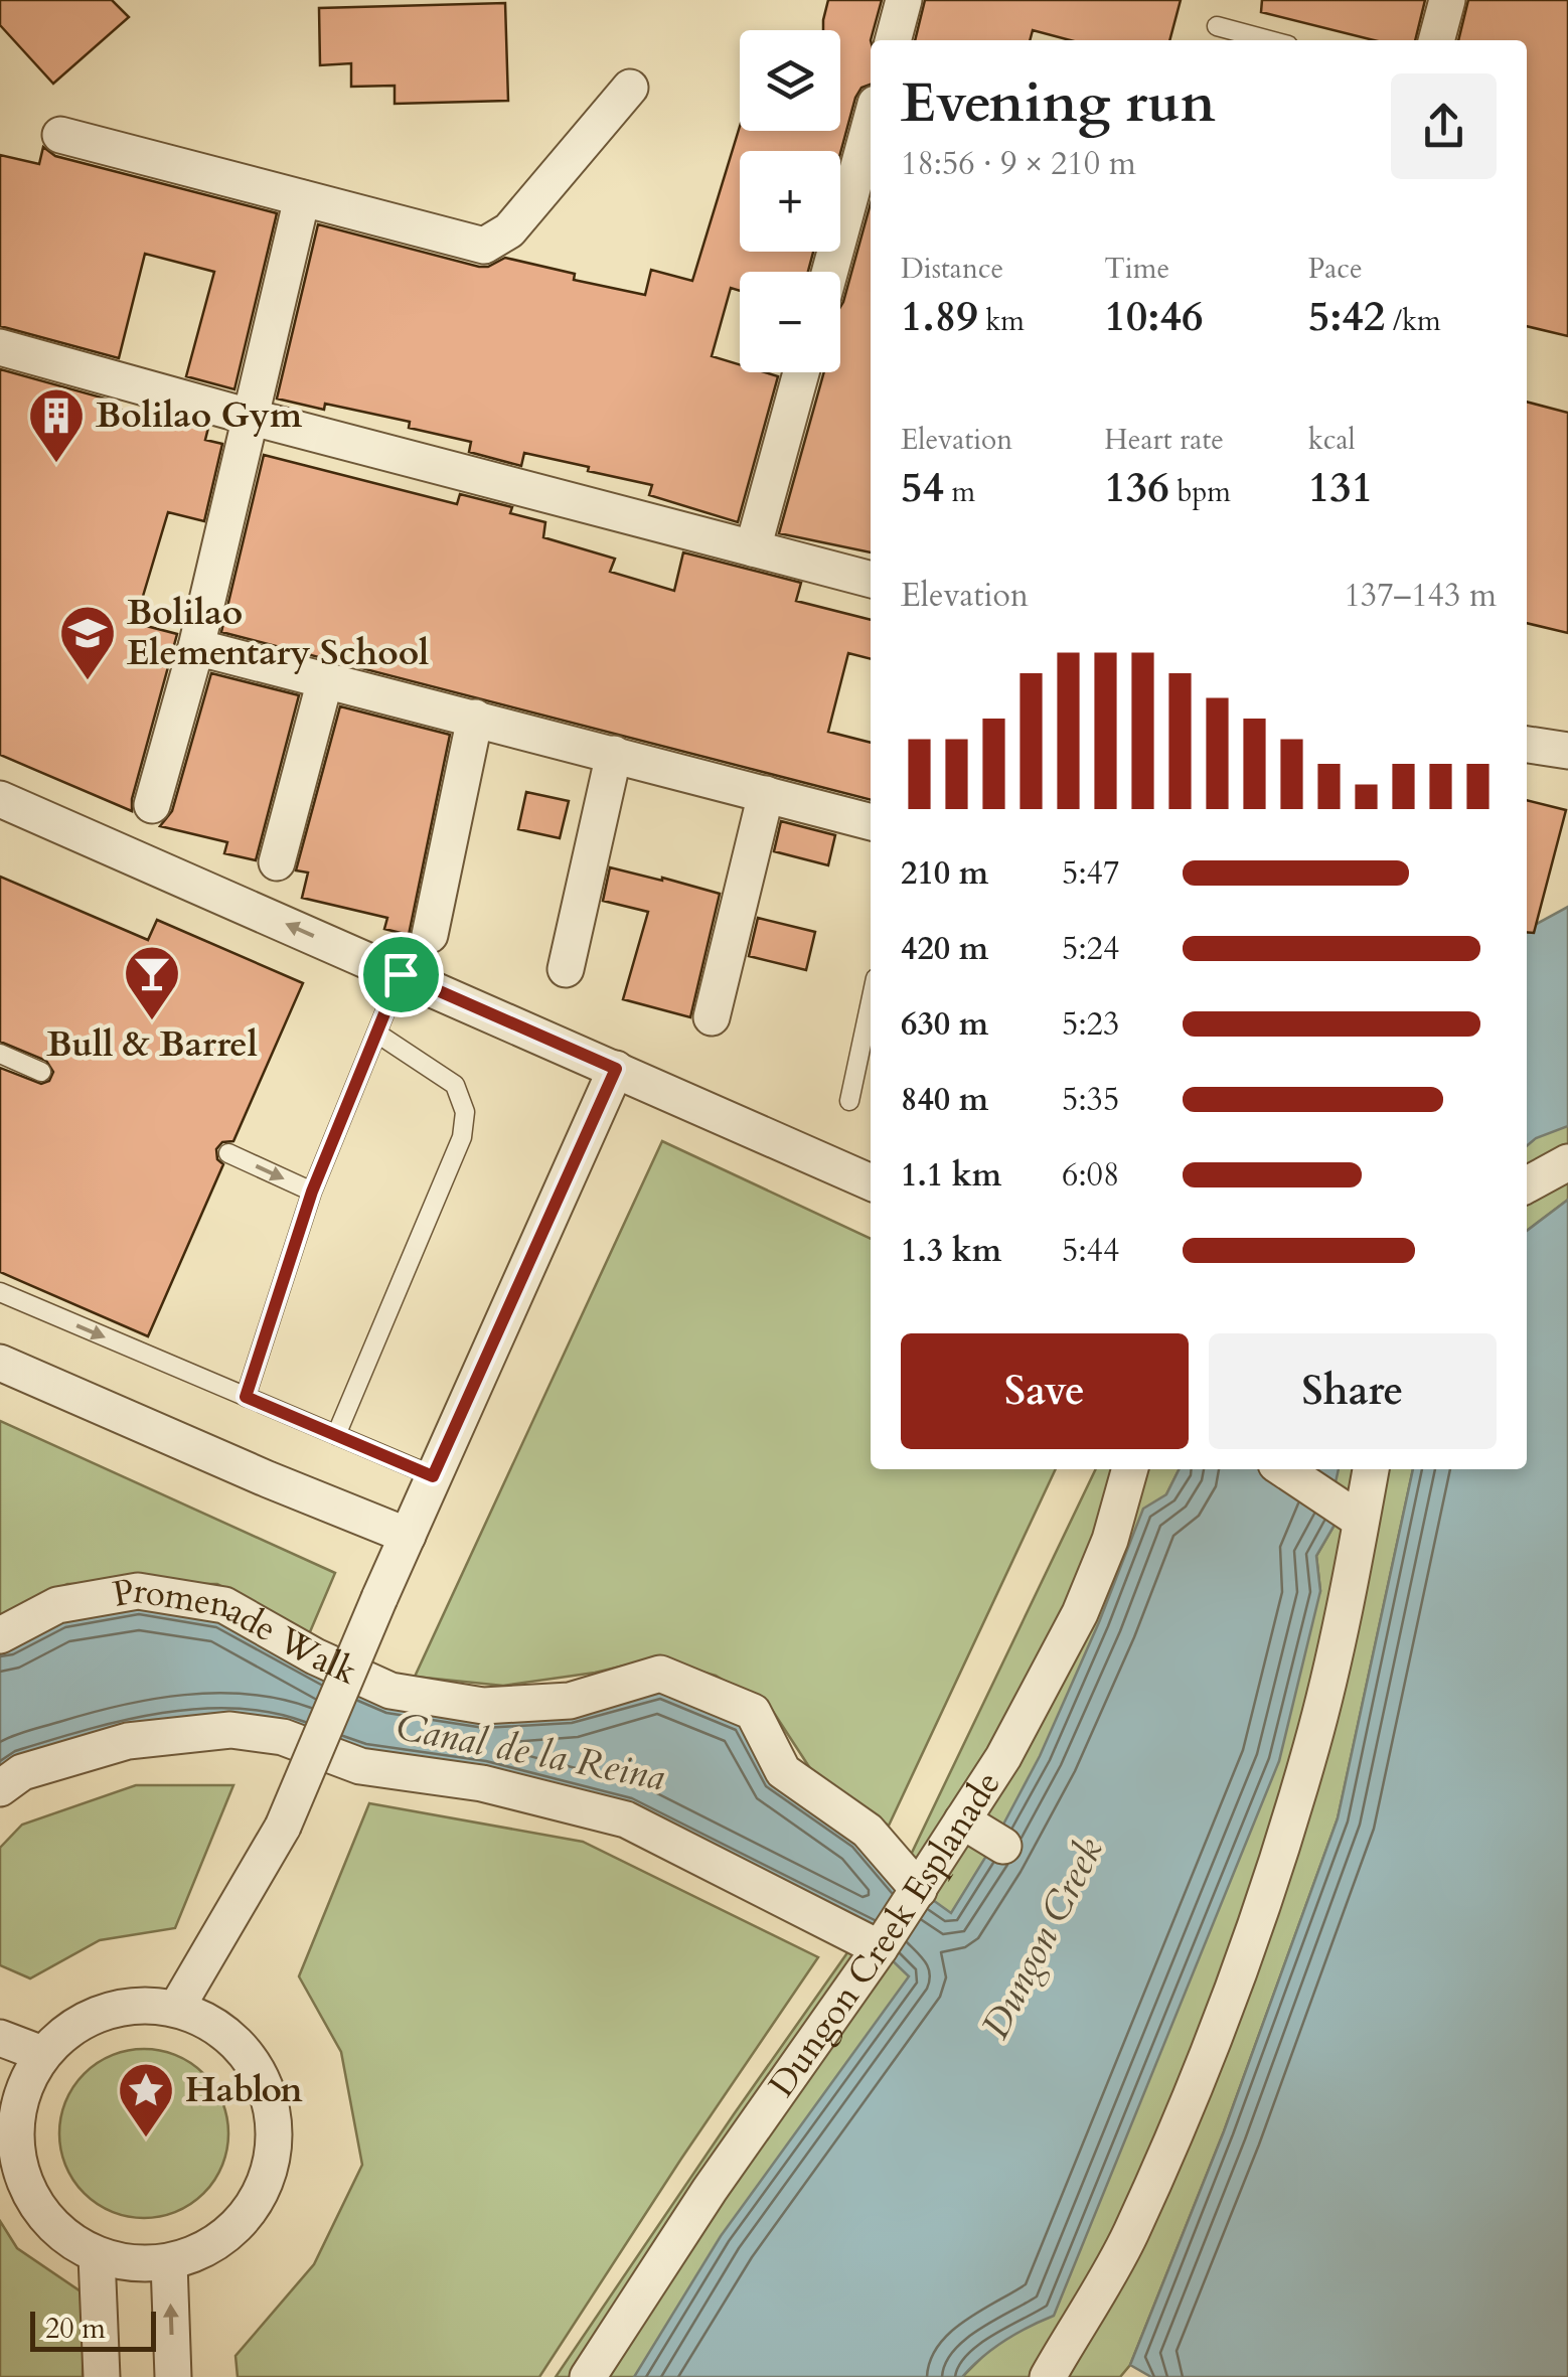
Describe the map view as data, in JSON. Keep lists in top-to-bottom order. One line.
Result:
{"streets":{"street":["Promenade Walk","Dungon Creek Esplanade"]},"crossings":[["Promenade Walk","Dungon Creek Esplanade"]],"water":["Canal de la Reina","Dungon Creek"],"places":{"building":["Bolilao Gym"],"school or university":["Bolilao Elementary School"],"bar":["Bull & Barrel"],"place":["Hablon"]},"scale_bar":"20 m","page":{"map_buttons":["+","−"],"heading":["Evening run","18:56 · 9 × 210 m"],"stats":[["Distance","1.89 km"],["Time","10:46"],["Pace","5:42 /km"],["Elevation","54 m"],["Heart rate","136 bpm"],["kcal","131"]],"chart":["Elevation","137–143 m"],"list":[{"name":"210 m","note":"5:47"},{"name":"420 m","note":"5:24"},{"name":"630 m","note":"5:23"},{"name":"840 m","note":"5:35"},{"name":"1.1 km","note":"6:08"},{"name":"1.3 km","note":"5:44"}],"buttons":["Save","Share"],"scale":"20 m"}}
